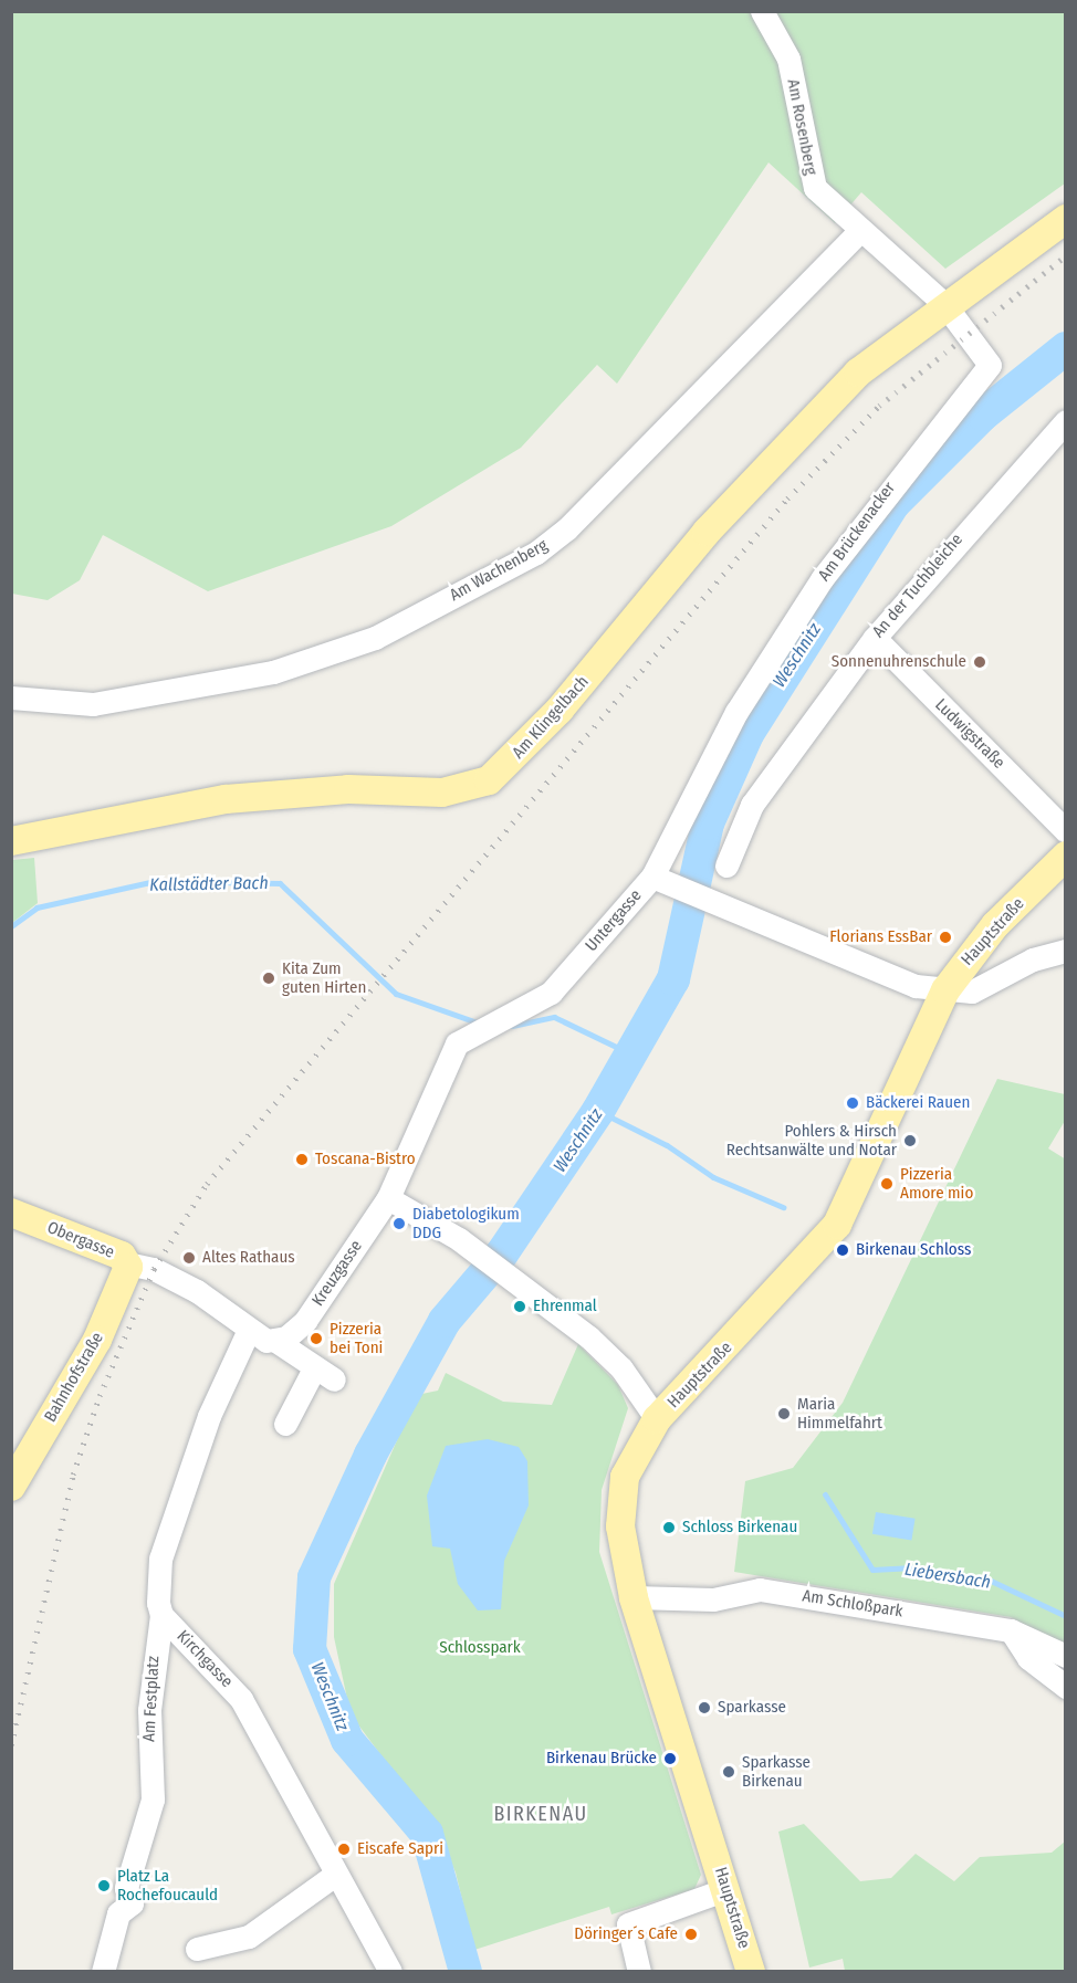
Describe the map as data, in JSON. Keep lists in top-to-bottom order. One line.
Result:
{"streets":{"main road":["Am Klingelbach","Hauptstraße","Obergasse","Bahnhofstraße"],"street":["Am Rosenberg","Am Brückenacker","Am Wachenberg","An der Tuchbleiche","Ludwigstraße","Untergasse","Kreuzgasse","Am Schloßpark","Kirchgasse","Am Festplatz"]},"crossings":[["Am Rosenberg","Am Brückenacker"],["Am Rosenberg","Am Wachenberg"],["Am Brückenacker","Am Wachenberg"],["Am Brückenacker","Am Klingelbach"],["Am Brückenacker","Untergasse"],["An der Tuchbleiche","Ludwigstraße"],["Untergasse","Hauptstraße"],["Untergasse","Kreuzgasse"],["Hauptstraße","Am Schloßpark"],["Obergasse","Bahnhofstraße"],["Kirchgasse","Am Festplatz"]],"districts":["BIRKENAU"],"water":["Weschnitz","Kallstädter Bach","Liebersbach"],"parks":["Schlosspark"],"places":["Sonnenuhrenschule","Florians EssBar","Kita Zum guten Hirten","Bäckerei Rauen","Pohlers & Hirsch Rechtsanwälte und Notar","Toscana-Bistro","Pizzeria Amore mio","Diabetologikum DDG","Birkenau Schloss","Altes Rathaus","Ehrenmal","Pizzeria bei Toni","Maria Himmelfahrt","Schloss Birkenau","Sparkasse","Birkenau Brücke","Sparkasse Birkenau","Eiscafe Sapri","Platz La Rochefoucauld","Döringer´s Cafe"]}
